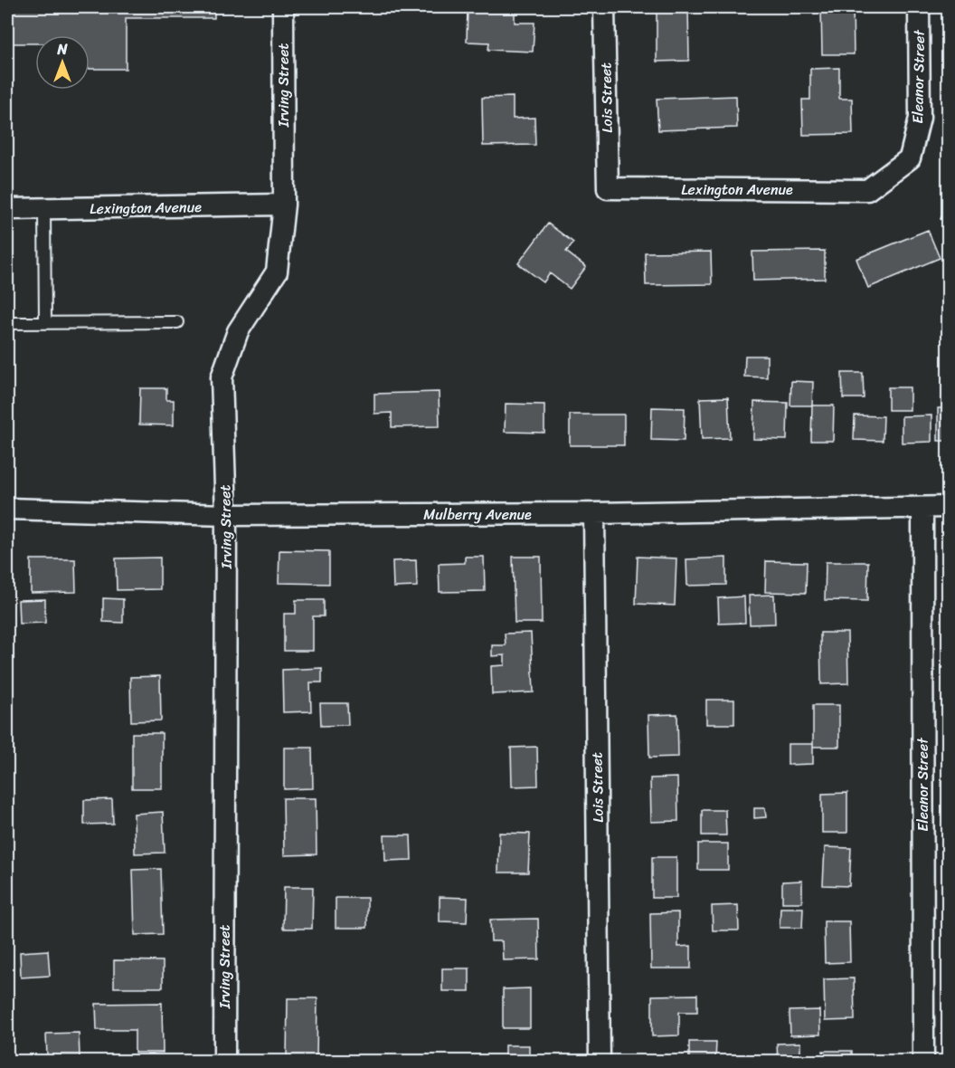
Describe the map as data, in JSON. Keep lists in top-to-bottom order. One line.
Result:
{"streets":{"street":["Eleanor Street","Irving Street","Lois Street","Lexington Avenue","Mulberry Avenue"]},"crossings":[["Eleanor Street","Lexington Avenue"],["Eleanor Street","Mulberry Avenue"],["Irving Street","Lexington Avenue"],["Irving Street","Mulberry Avenue"],["Lois Street","Lexington Avenue"],["Lois Street","Mulberry Avenue"]],"north":"top"}
